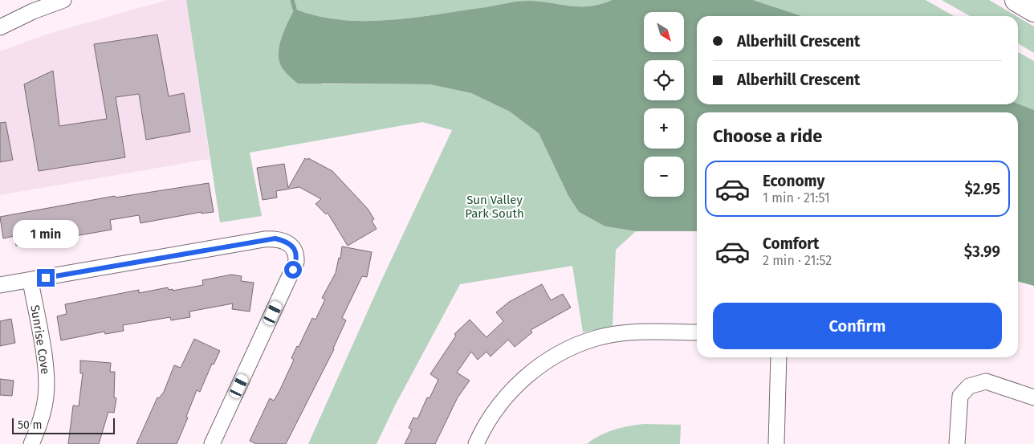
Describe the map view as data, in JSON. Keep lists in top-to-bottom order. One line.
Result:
{"streets":{"street":["Sunrise Cove"]},"parks":["Sun Valley Park South"],"scale_bar":"50 m","north":"bottom right","page":{"map_buttons":["+","−"],"banner":["Alberhill Crescent","Alberhill Crescent"],"heading":"Choose a ride","list":[{"name":"Economy","note":"1 min · 21:51","value":"$2.95"},{"name":"Comfort","note":"2 min · 21:52","value":"$3.99"}],"bubble":"1 min","buttons":"Confirm","scale":"50 m"}}
